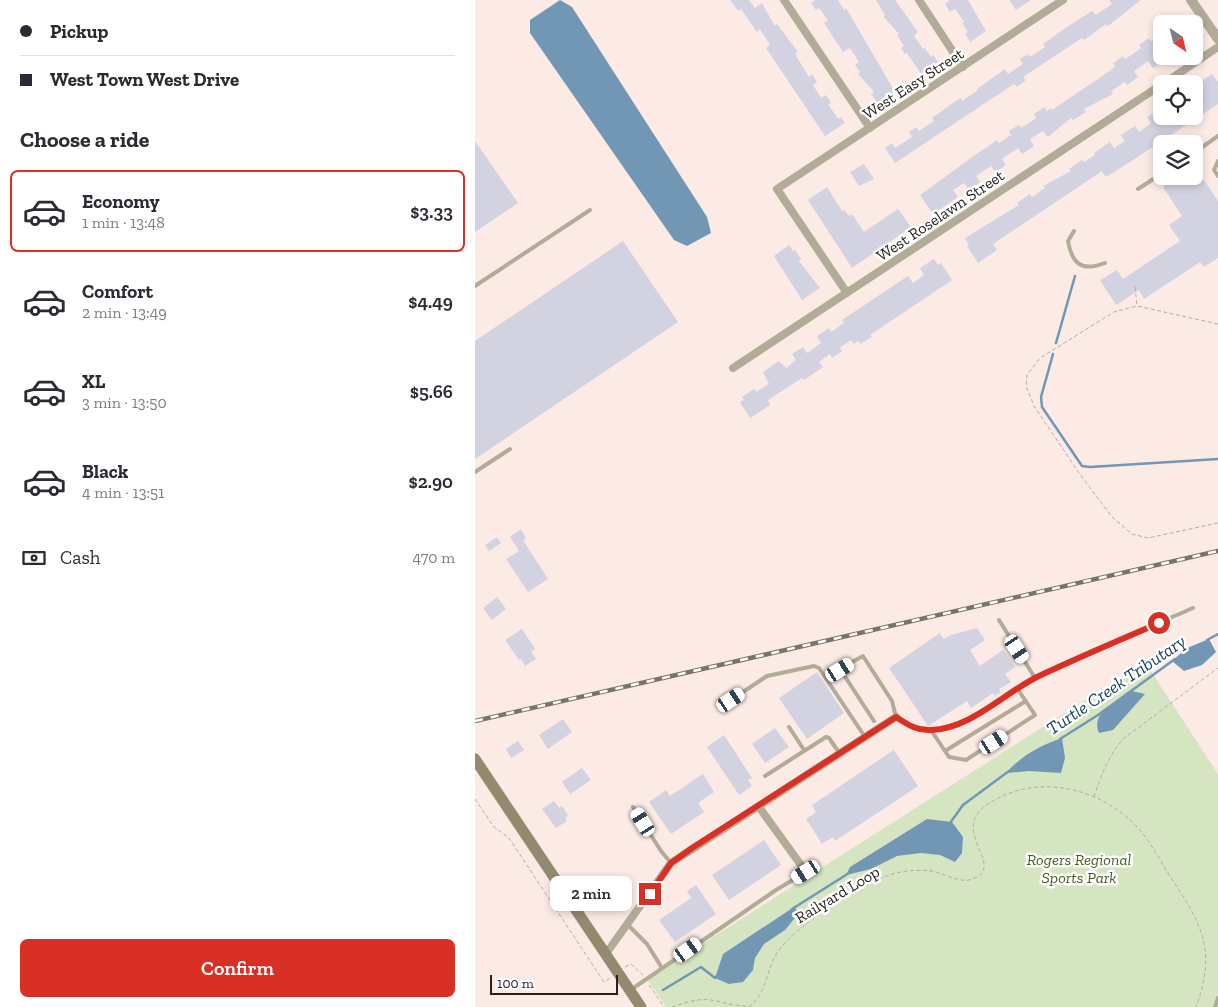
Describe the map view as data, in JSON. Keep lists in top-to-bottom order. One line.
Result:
{"streets":{"street":["West Easy Street","West Roselawn Street"],"path":["Railyard Loop"]},"crossings":[["West Easy Street","West Roselawn Street"]],"water":["Turtle Creek Tributary"],"parks":["Rogers Regional Sports Park"],"scale_bar":"100 m","north":"bottom right","page":{"banner":["Pickup","West Town West Drive"],"heading":"Choose a ride","list":[{"name":"Economy","note":"1 min · 13:48","value":"$3.33"},{"name":"Comfort","note":"2 min · 13:49","value":"$4.49"},{"name":"XL","note":"3 min · 13:50","value":"$5.66"},{"name":"Black","note":"4 min · 13:51","value":"$2.90"}],"pay":["Cash","470 m"],"bubble":"2 min","buttons":"Confirm","scale":"100 m"}}
